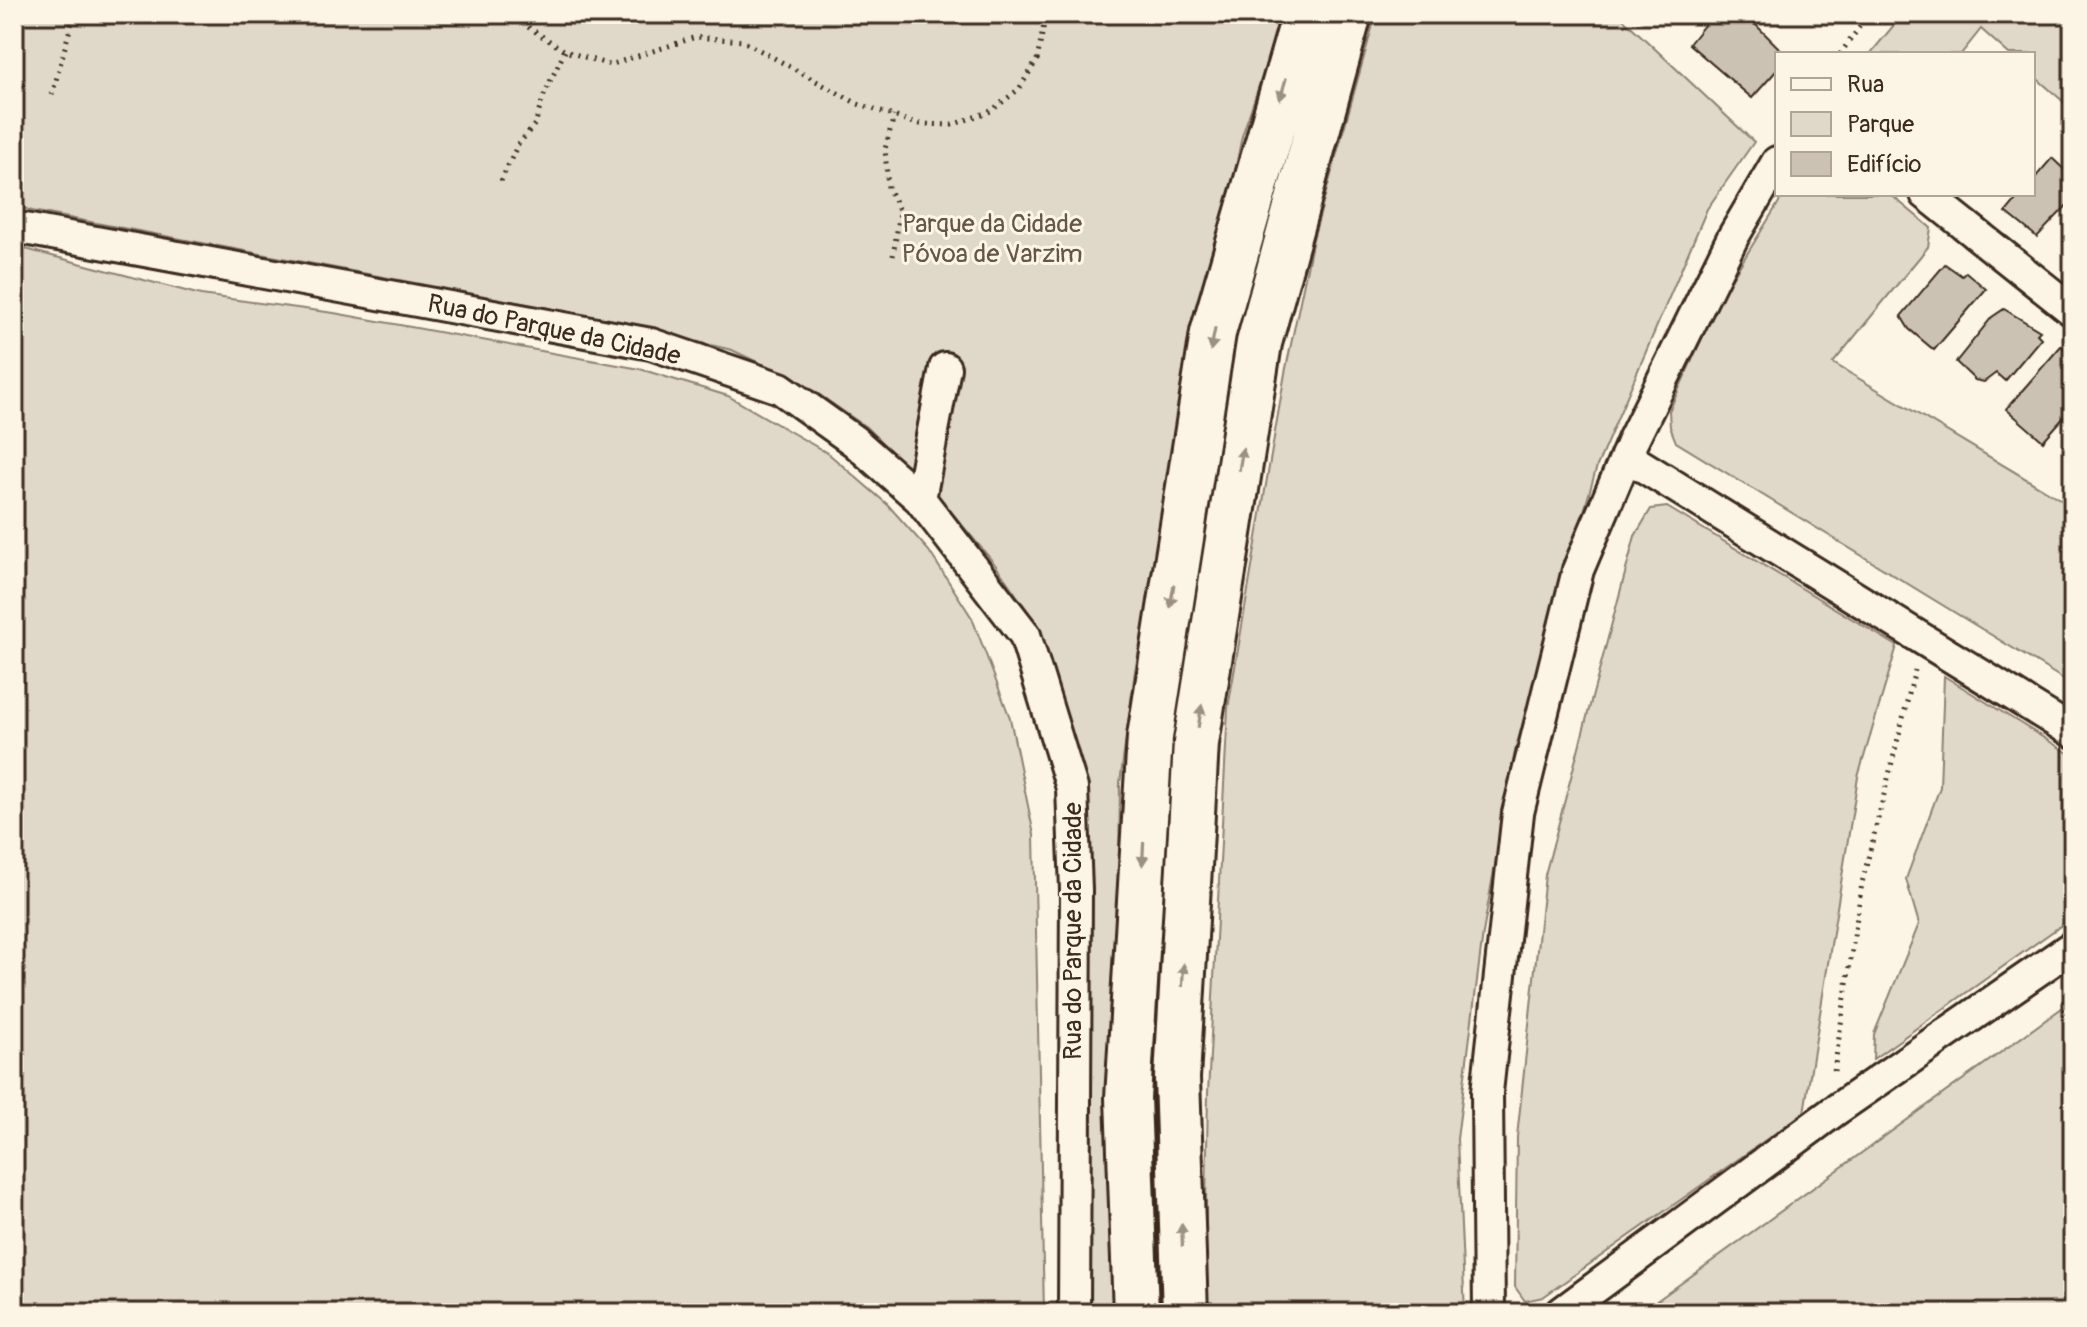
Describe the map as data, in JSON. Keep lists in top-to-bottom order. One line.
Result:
{"streets":{"street":["Rua do Parque da Cidade"]},"parks":["Parque da Cidade Póvoa de Varzim"],"legend":["Rua","Parque","Edifício"]}
